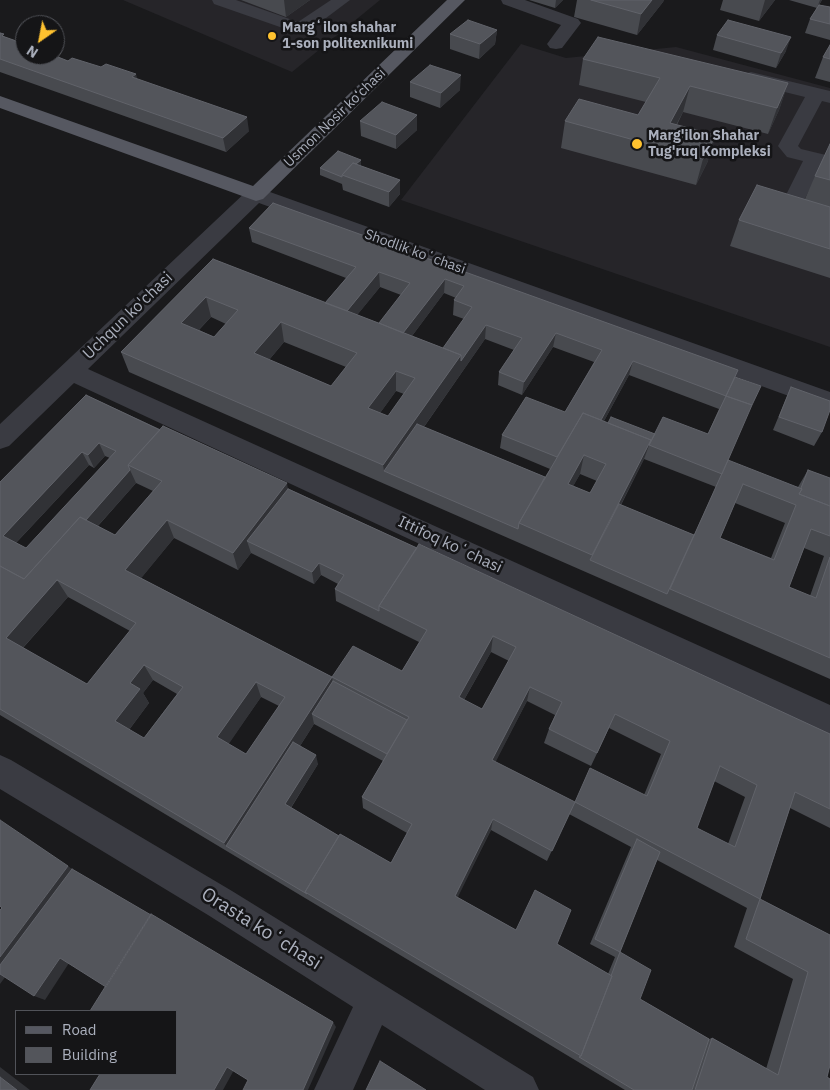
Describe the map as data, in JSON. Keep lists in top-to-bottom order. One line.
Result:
{"streets":{"main road":["Usmon Nosir ko‘chasi","Shodlik koʻchasi"],"street":["Uchqun ko'chasi","Ittifoq koʻchasi","Orasta koʻchasi"]},"crossings":[["Usmon Nosir ko‘chasi","Shodlik koʻchasi"],["Usmon Nosir ko‘chasi","Uchqun ko'chasi"],["Shodlik koʻchasi","Uchqun ko'chasi"],["Uchqun ko'chasi","Ittifoq koʻchasi"]],"places":["Margʻilon shahar 1-son politexnikumi","Marg'ilon Shahar Tug'ruq Kompleksi"],"legend":["Road","Building"],"north":"bottom left"}
